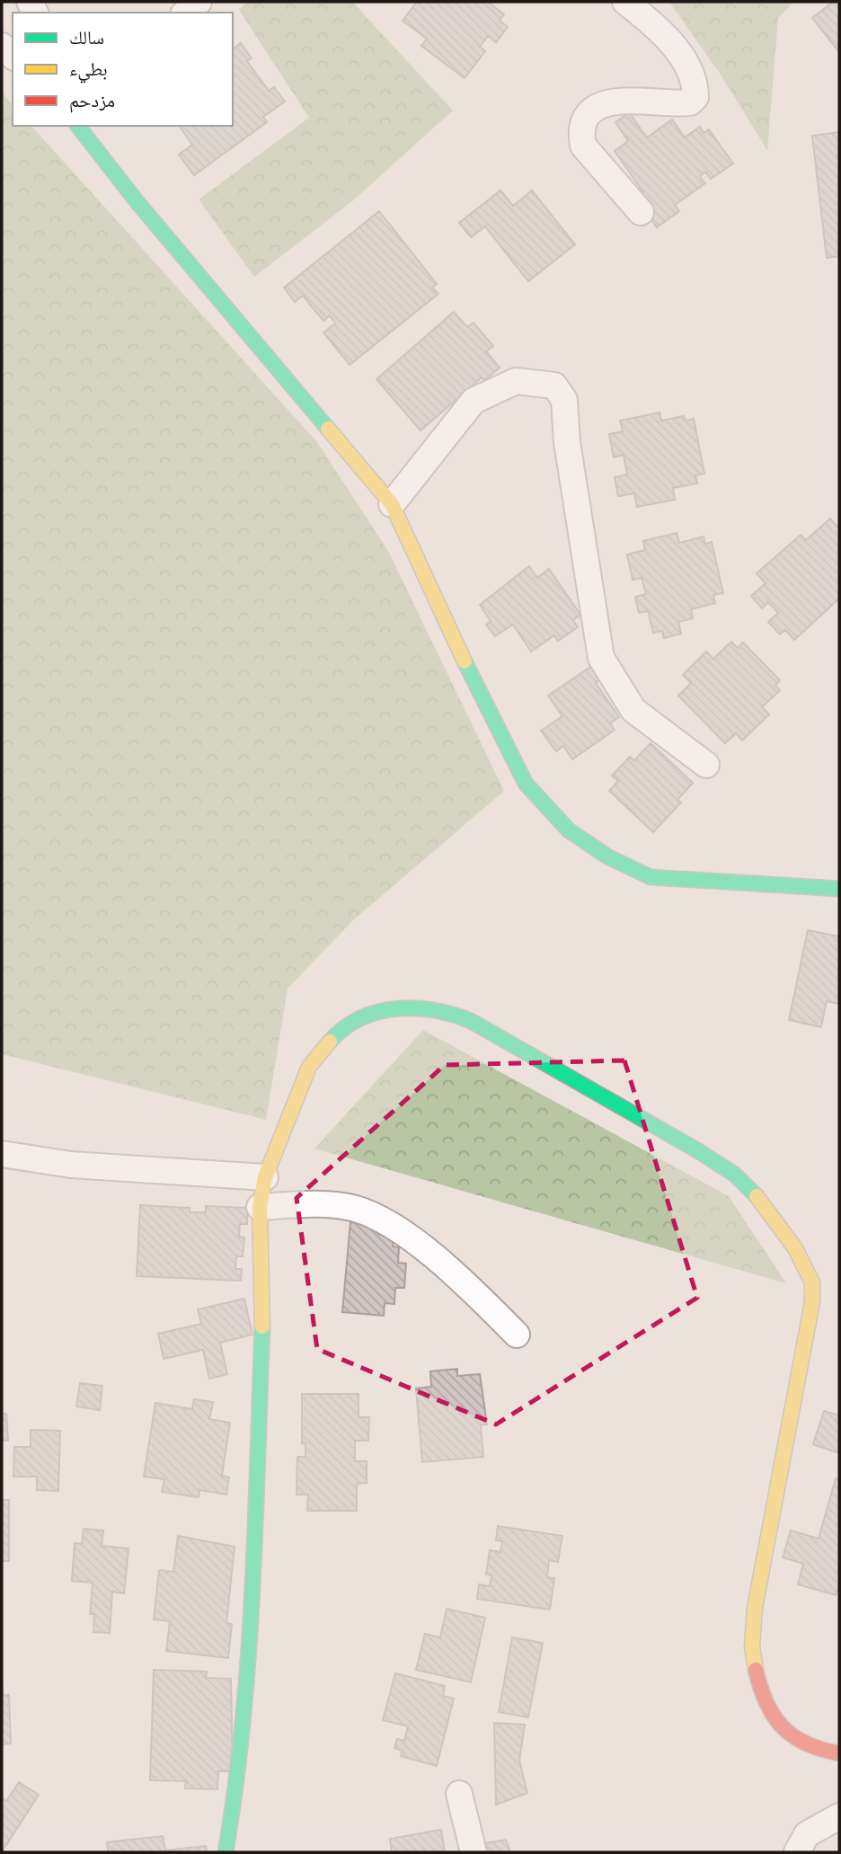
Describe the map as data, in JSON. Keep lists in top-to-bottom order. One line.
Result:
{"legend":["سالك","بطيء","مزدحم"]}
